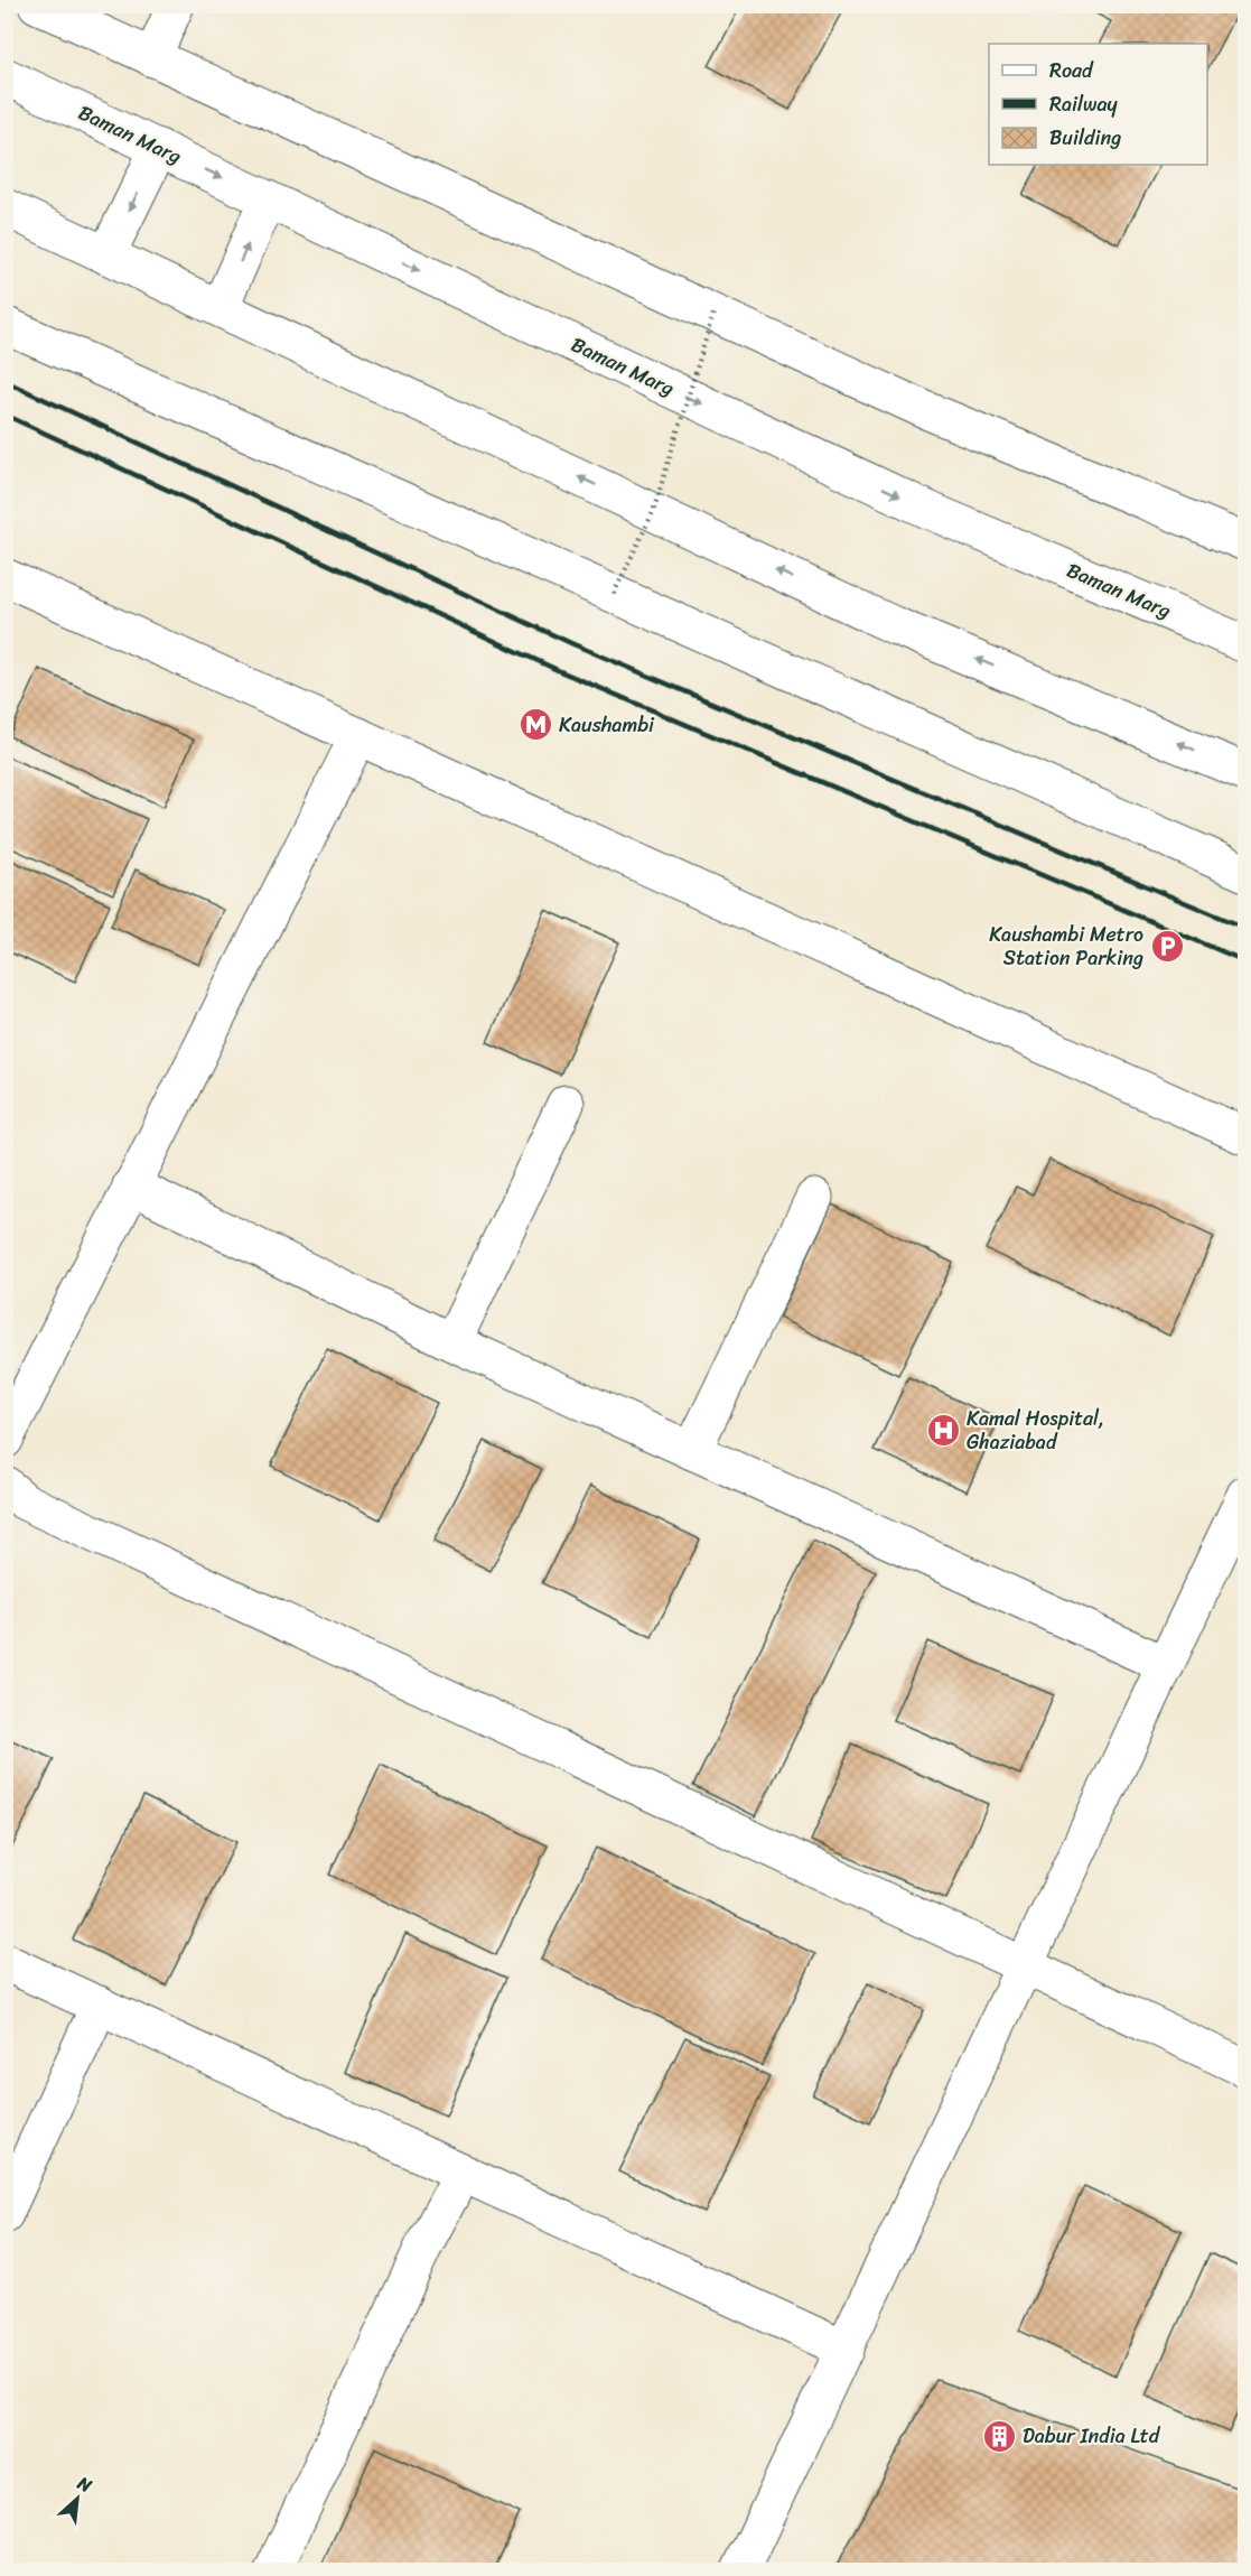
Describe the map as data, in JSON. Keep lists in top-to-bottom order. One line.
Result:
{"streets":{"street":["Baman Marg"]},"places":{"metro station":["Kaushambi"],"parking":["Kaushambi Metro Station Parking"],"hospital":["Kamal Hospital, Ghaziabad"],"building":["Dabur India Ltd"]},"legend":["Road","Railway","Building"],"north":"top right"}
